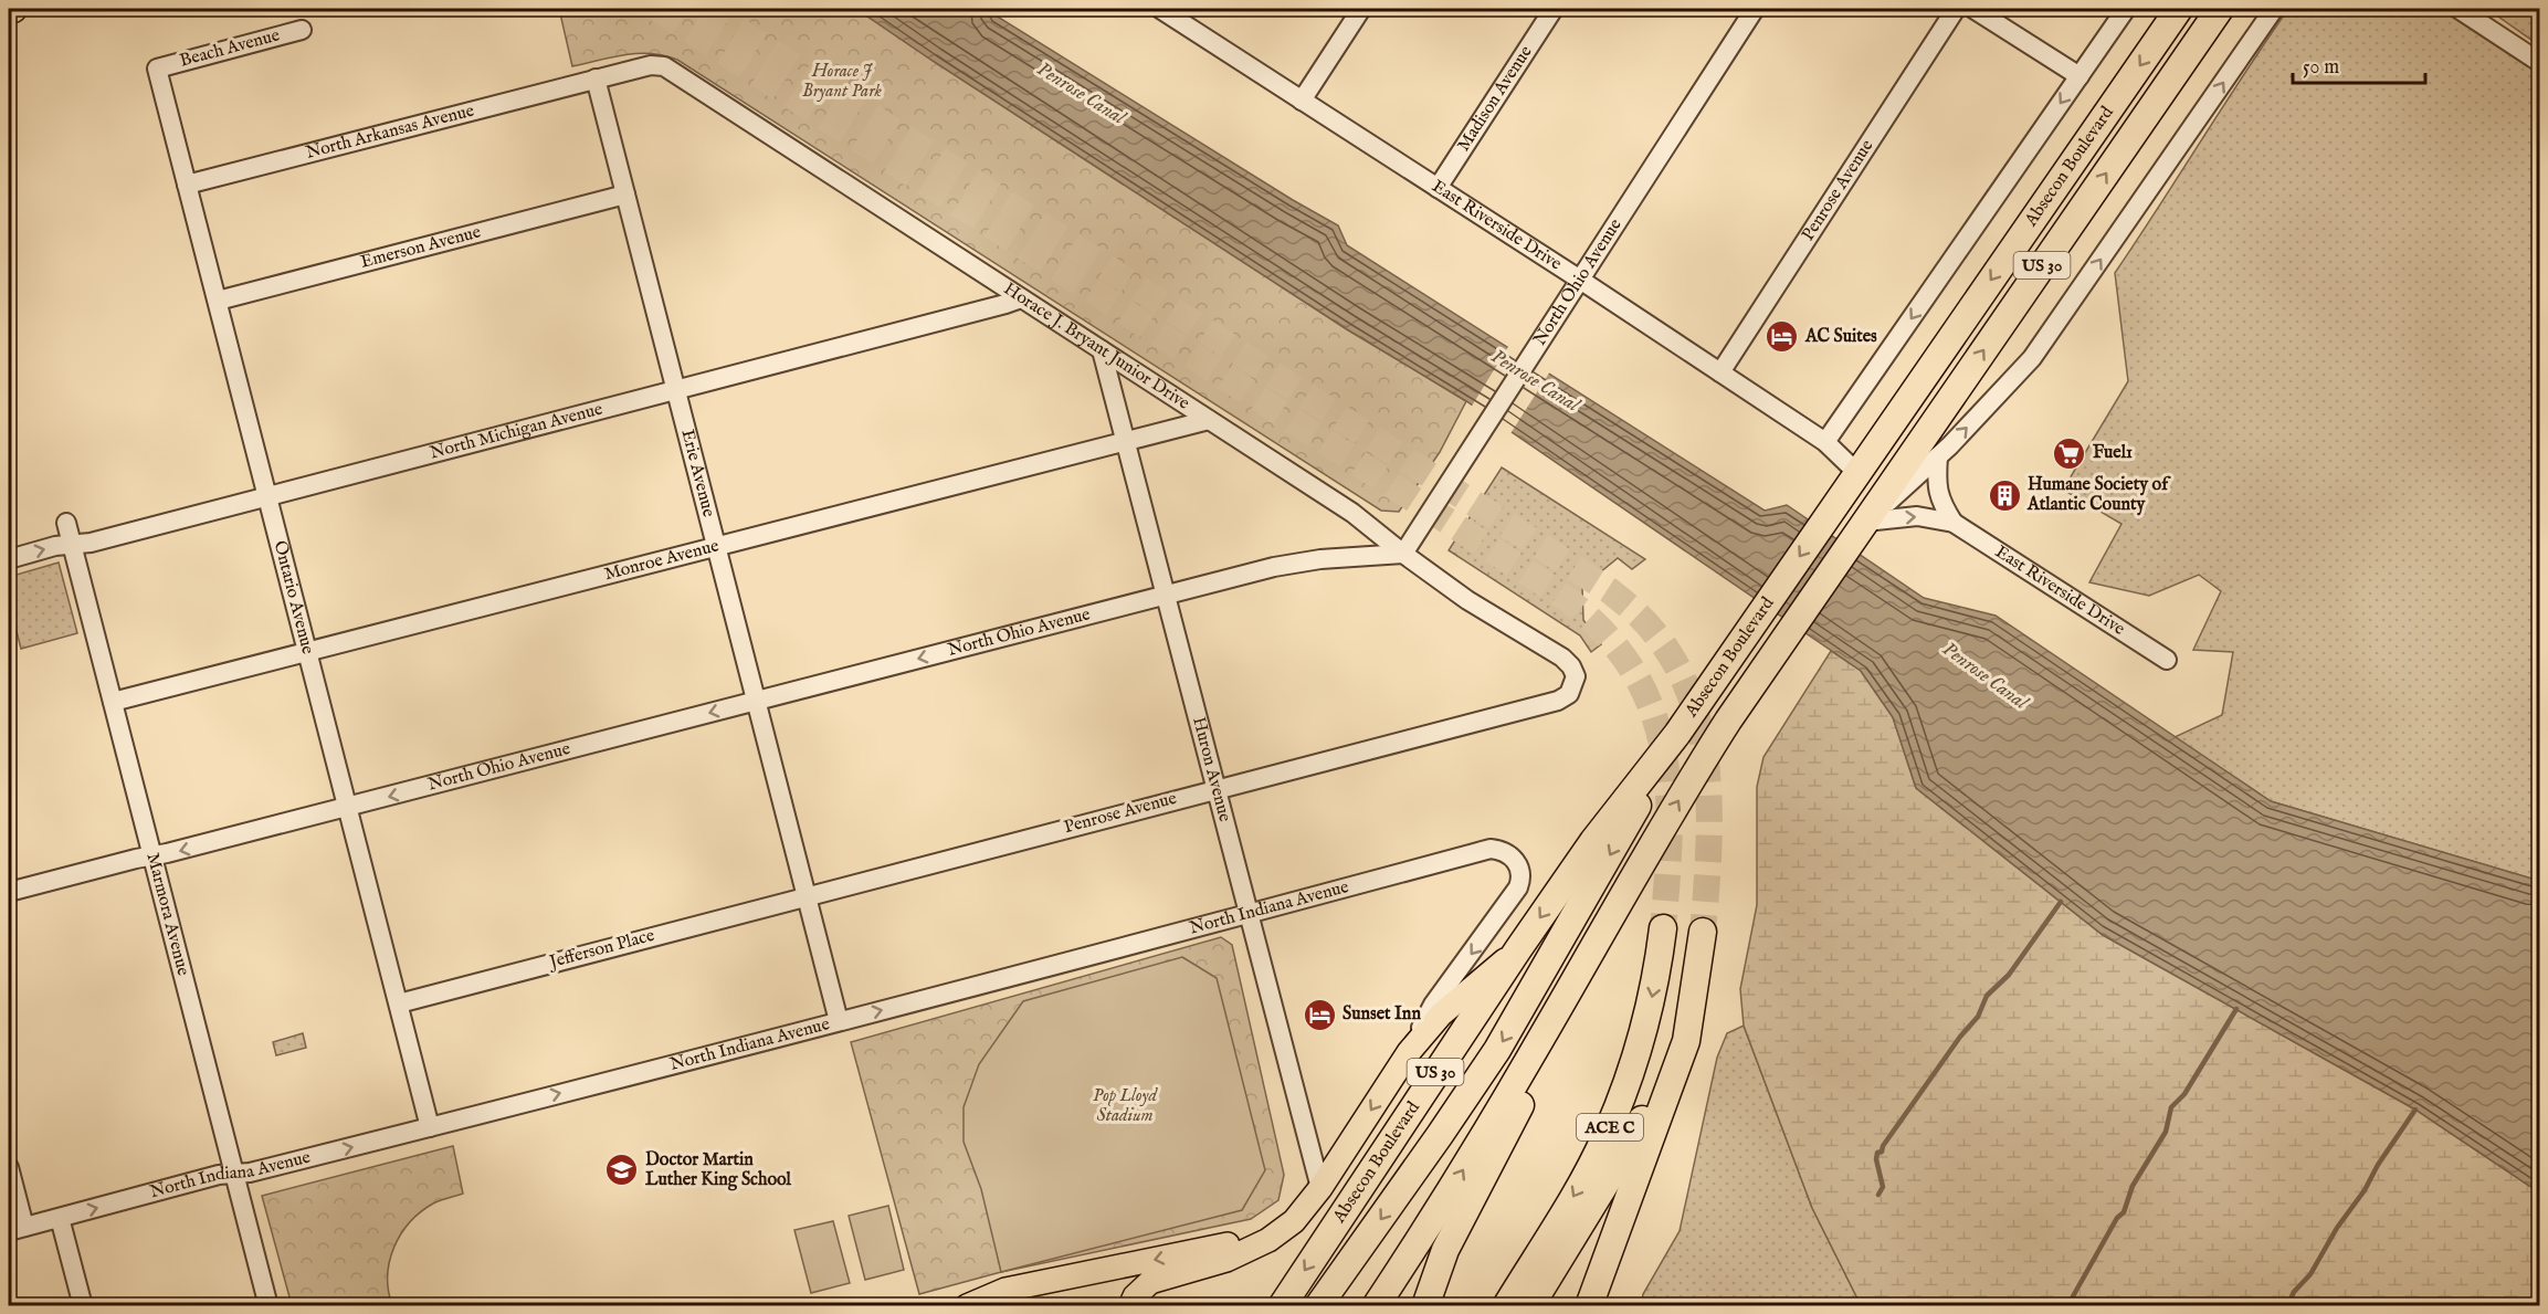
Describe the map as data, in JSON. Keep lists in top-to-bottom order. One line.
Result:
{"streets":{"highway":["Absecon Boulevard","US 30","ACE C"],"street":["Beach Avenue","Madison Avenue","North Arkansas Avenue","Penrose Avenue","East Riverside Drive","Emerson Avenue","North Ohio Avenue","Horace J. Bryant Junior Drive","North Michigan Avenue","Erie Avenue","Monroe Avenue","Ontario Avenue","Huron Avenue","North Indiana Avenue","Marmora Avenue","Jefferson Place"]},"crossings":[["Beach Avenue","Ontario Avenue"],["Madison Avenue","East Riverside Drive"],["North Arkansas Avenue","Horace J. Bryant Junior Drive"],["North Arkansas Avenue","Erie Avenue"],["North Arkansas Avenue","Ontario Avenue"],["Absecon Boulevard","East Riverside Drive"],["Absecon Boulevard","Huron Avenue"],["Absecon Boulevard","North Indiana Avenue"],["Penrose Avenue","East Riverside Drive"],["Penrose Avenue","Horace J. Bryant Junior Drive"],["Penrose Avenue","Erie Avenue"],["Penrose Avenue","Huron Avenue"],["Penrose Avenue","Jefferson Place"],["East Riverside Drive","North Ohio Avenue"],["Emerson Avenue","Erie Avenue"],["Emerson Avenue","Ontario Avenue"],["North Ohio Avenue","Horace J. Bryant Junior Drive"],["North Ohio Avenue","Erie Avenue"],["North Ohio Avenue","Ontario Avenue"],["North Ohio Avenue","Huron Avenue"],["North Ohio Avenue","Marmora Avenue"],["Horace J. Bryant Junior Drive","North Michigan Avenue"],["Horace J. Bryant Junior Drive","Erie Avenue"],["Horace J. Bryant Junior Drive","Monroe Avenue"],["Horace J. Bryant Junior Drive","Huron Avenue"],["North Michigan Avenue","Erie Avenue"],["North Michigan Avenue","Ontario Avenue"],["North Michigan Avenue","Marmora Avenue"],["Erie Avenue","Monroe Avenue"],["Erie Avenue","North Indiana Avenue"],["Erie Avenue","Jefferson Place"],["Monroe Avenue","Ontario Avenue"],["Monroe Avenue","Huron Avenue"],["Monroe Avenue","Marmora Avenue"],["Ontario Avenue","North Indiana Avenue"],["Ontario Avenue","Jefferson Place"],["Huron Avenue","North Indiana Avenue"],["North Indiana Avenue","Marmora Avenue"]],"one_way":["North Ohio Avenue","North Indiana Avenue"],"water":["Penrose Canal"],"parks":["Horace J Bryant Park","Pop Lloyd Stadium"],"places":{"hotel":["AC Suites","Sunset Inn"],"supermarket":["Fuel1"],"building":["Humane Society of Atlantic County"],"school or university":["Doctor Martin Luther King School"]},"scale_bar":"50 m"}
